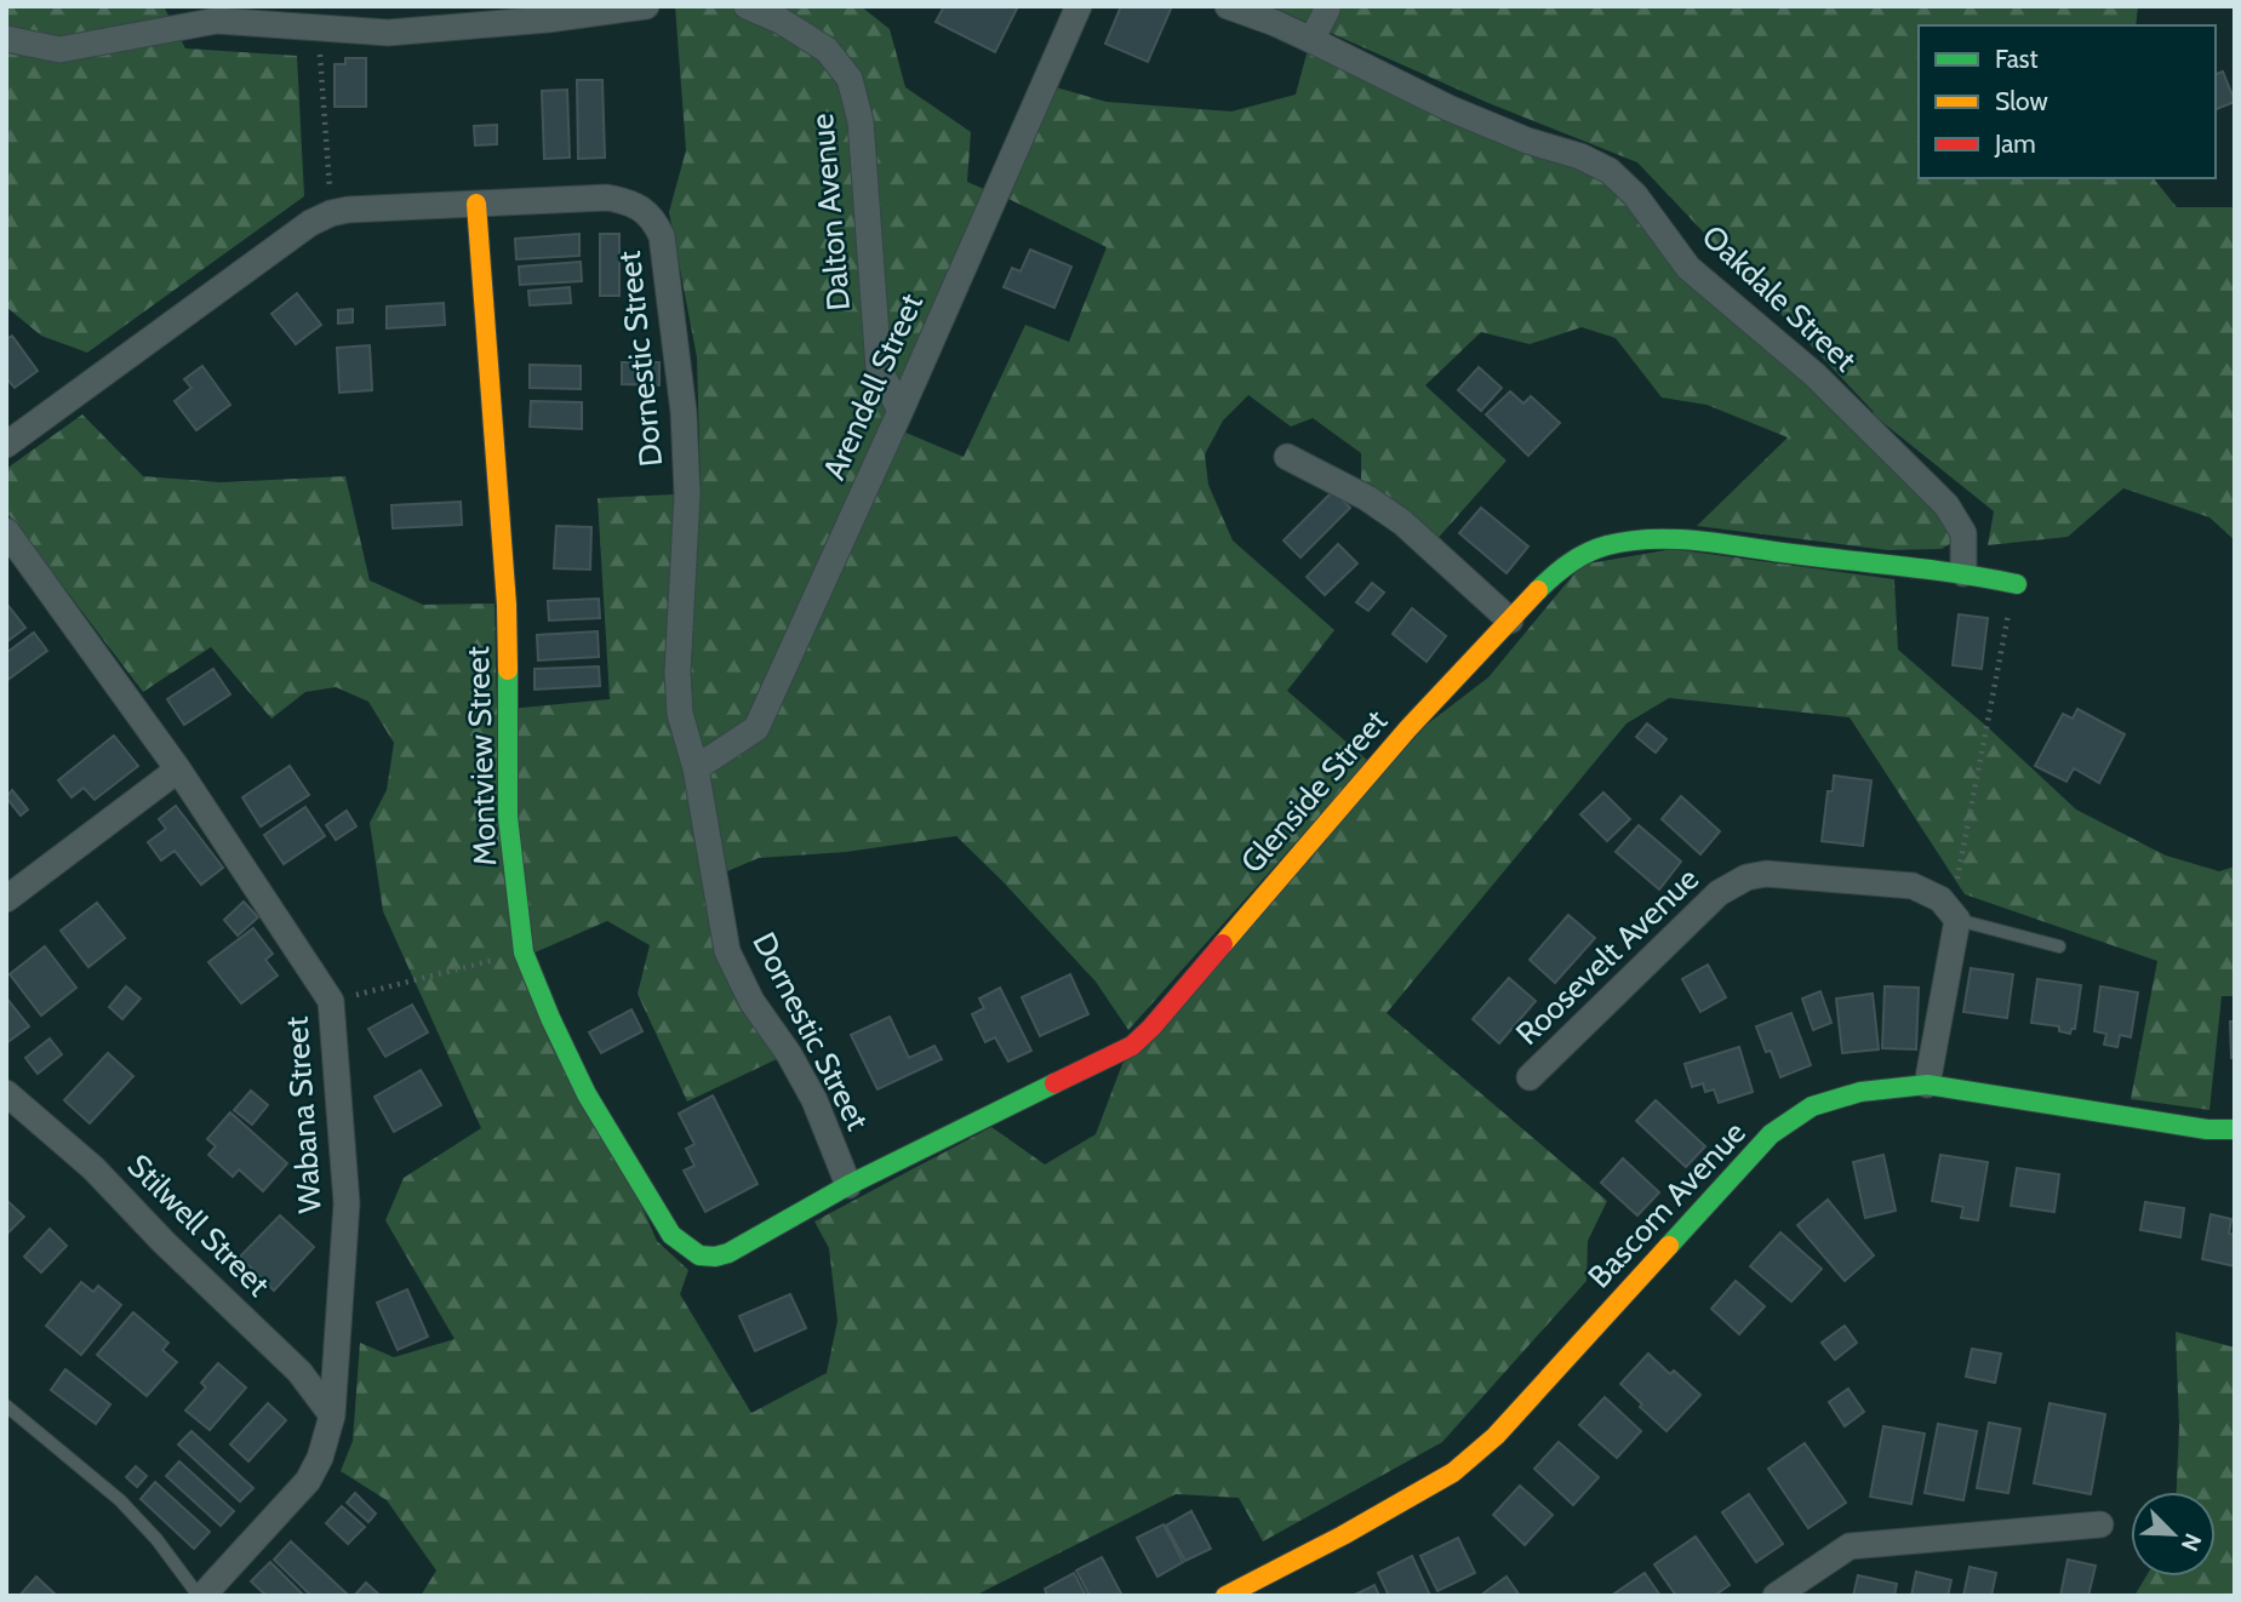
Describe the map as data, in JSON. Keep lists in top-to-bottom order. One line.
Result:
{"streets":{"street":["Dalton Avenue","Oakdale Street","Dornestic Street","Arendell Street","Montview Street","Glenside Street","Roosevelt Avenue","Wabana Street","Bascom Avenue","Stilwell Street"]},"crossings":[["Dalton Avenue","Arendell Street"],["Oakdale Street","Glenside Street"],["Dornestic Street","Arendell Street"],["Dornestic Street","Montview Street"],["Dornestic Street","Glenside Street"],["Montview Street","Glenside Street"],["Wabana Street","Stilwell Street"]],"legend":["Fast","Slow","Jam"],"north":"bottom right"}
